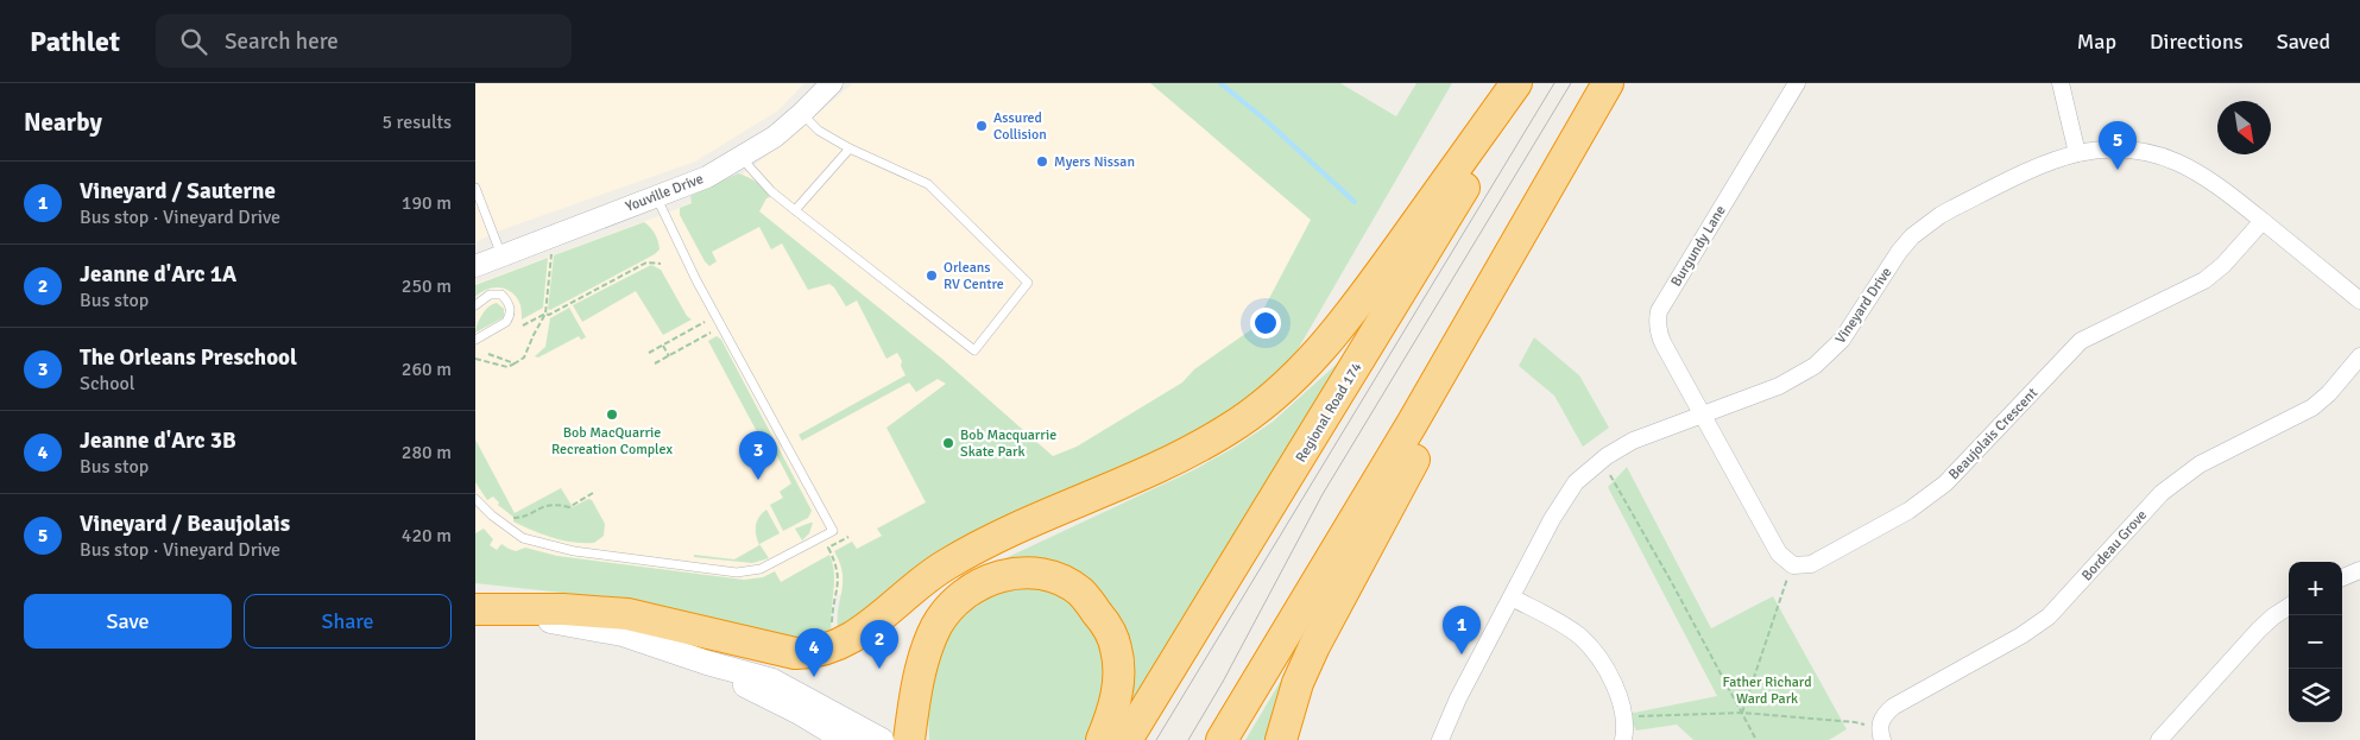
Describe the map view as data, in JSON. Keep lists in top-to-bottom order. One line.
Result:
{"streets":{"highway":["Regional Road 174"],"street":["Youville Drive","Burgundy Lane","Vineyard Drive","Beaujolais Crescent","Bordeau Grove"]},"crossings":[["Burgundy Lane","Vineyard Drive"],["Vineyard Drive","Beaujolais Crescent"]],"parks":["Father Richard Ward Park"],"places":["Assured Collision","Myers Nissan","Orleans RV Centre","Bob MacQuarrie Recreation Complex","Bob Macquarrie Skate Park"],"north":"bottom right","page":{"header":"Pathlet","search":"Search here","nav":["Map","Directions","Saved"],"heading":["Nearby","5 results"],"pins":["5","3","1","2","4"],"list":[{"mark":"1","name":"Vineyard / Sauterne","note":"Bus stop · Vineyard Drive","value":"190 m"},{"mark":"2","name":"Jeanne d'Arc 1A","note":"Bus stop","value":"250 m"},{"mark":"3","name":"The Orleans Preschool","note":"School","value":"260 m"},{"mark":"4","name":"Jeanne d'Arc 3B","note":"Bus stop","value":"280 m"},{"mark":"5","name":"Vineyard / Beaujolais","note":"Bus stop · Vineyard Drive","value":"420 m"}],"map_buttons":["+","−"],"buttons":["Save","Share"]}}
